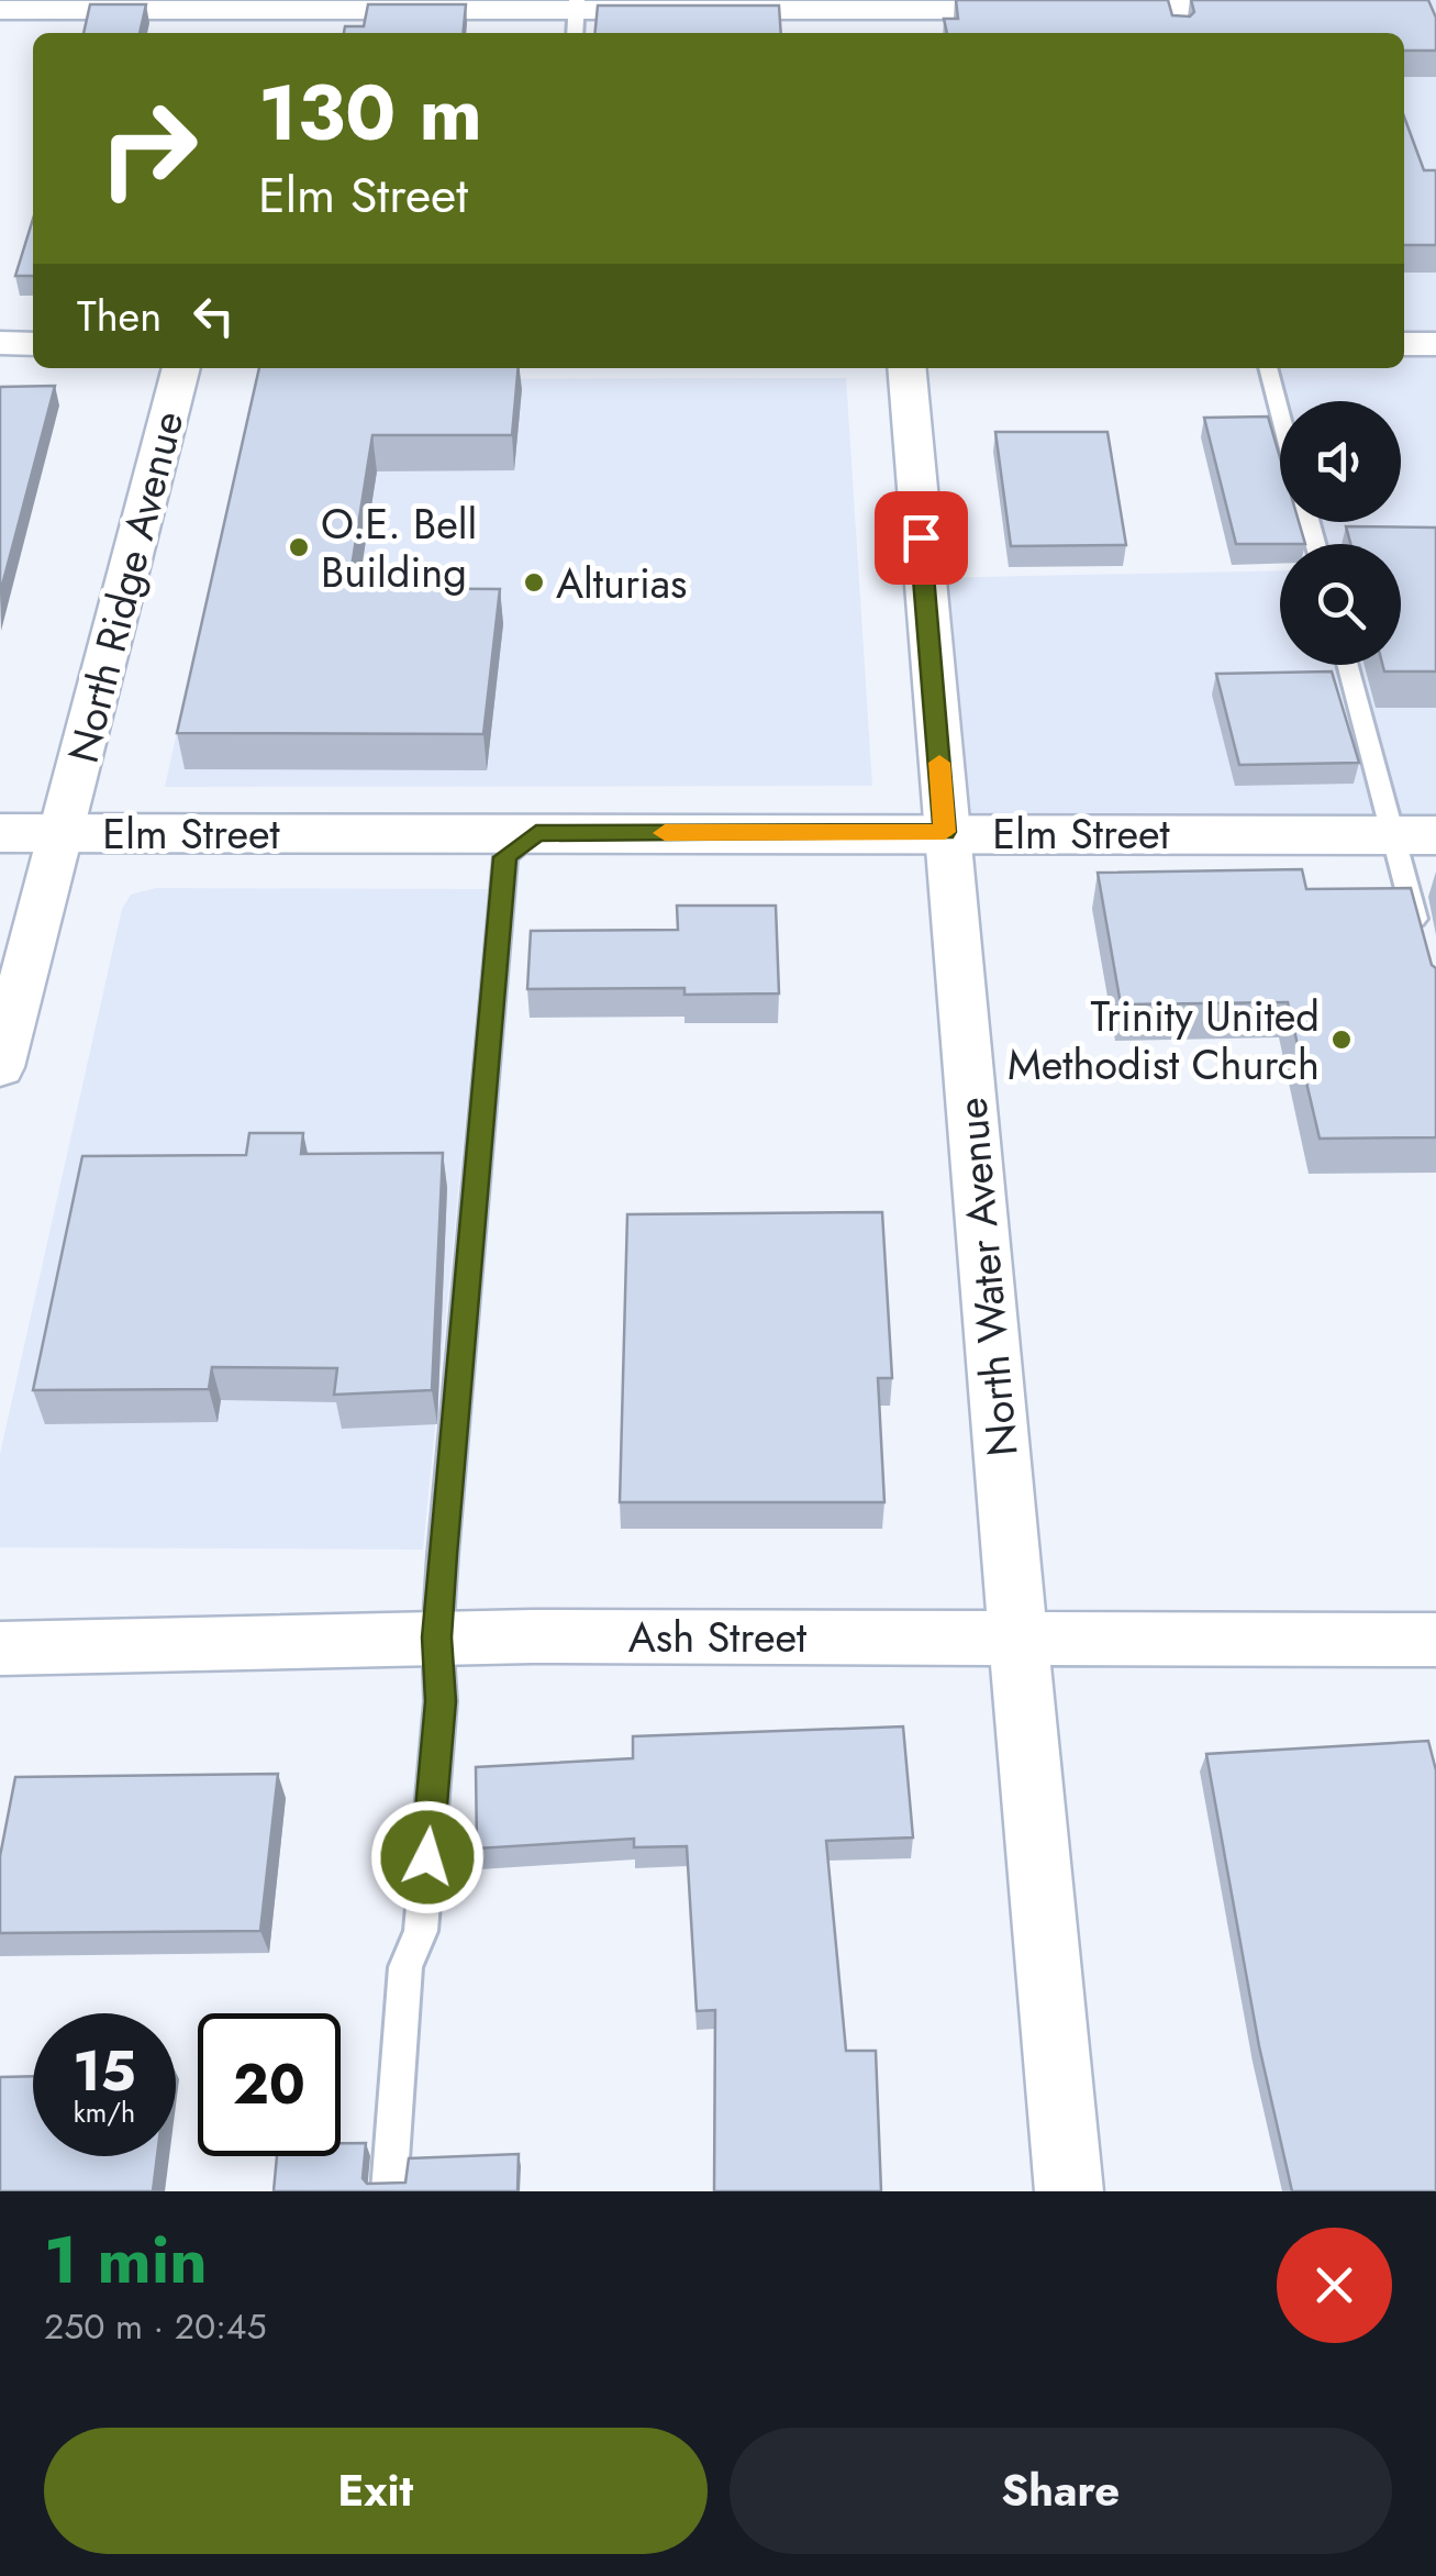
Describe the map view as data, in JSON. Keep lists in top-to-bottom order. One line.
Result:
{"streets":{"street":["North Ridge Avenue","Elm Street","North Water Avenue","Ash Street"]},"crossings":[["North Ridge Avenue","Elm Street"],["Elm Street","North Water Avenue"],["North Water Avenue","Ash Street"]],"places":["O.E. Bell Building","Alturias","Trinity United Methodist Church"],"page":{"turn":["130 m","Elm Street"],"then":"Then","speed":"15 km/h","limit":"20","heading":["1 min","250 m · 20:45"],"buttons":["Exit","Share"]}}
